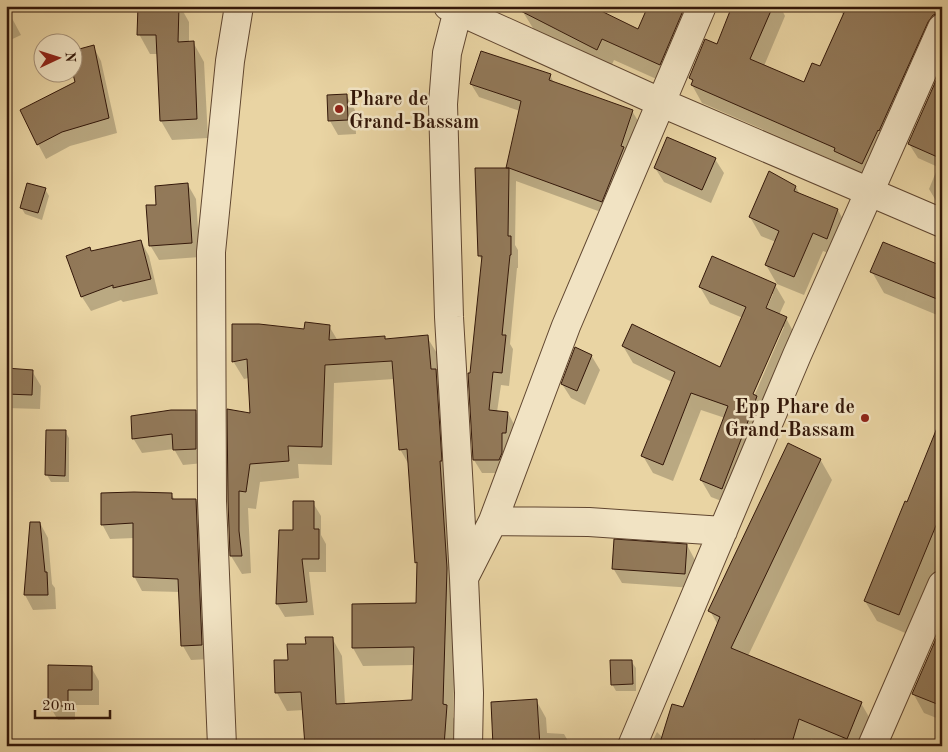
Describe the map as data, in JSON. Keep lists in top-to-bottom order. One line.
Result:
{"places":["Phare de Grand-Bassam","Epp Phare de Grand-Bassam"],"scale_bar":"20 m","north":"right"}
